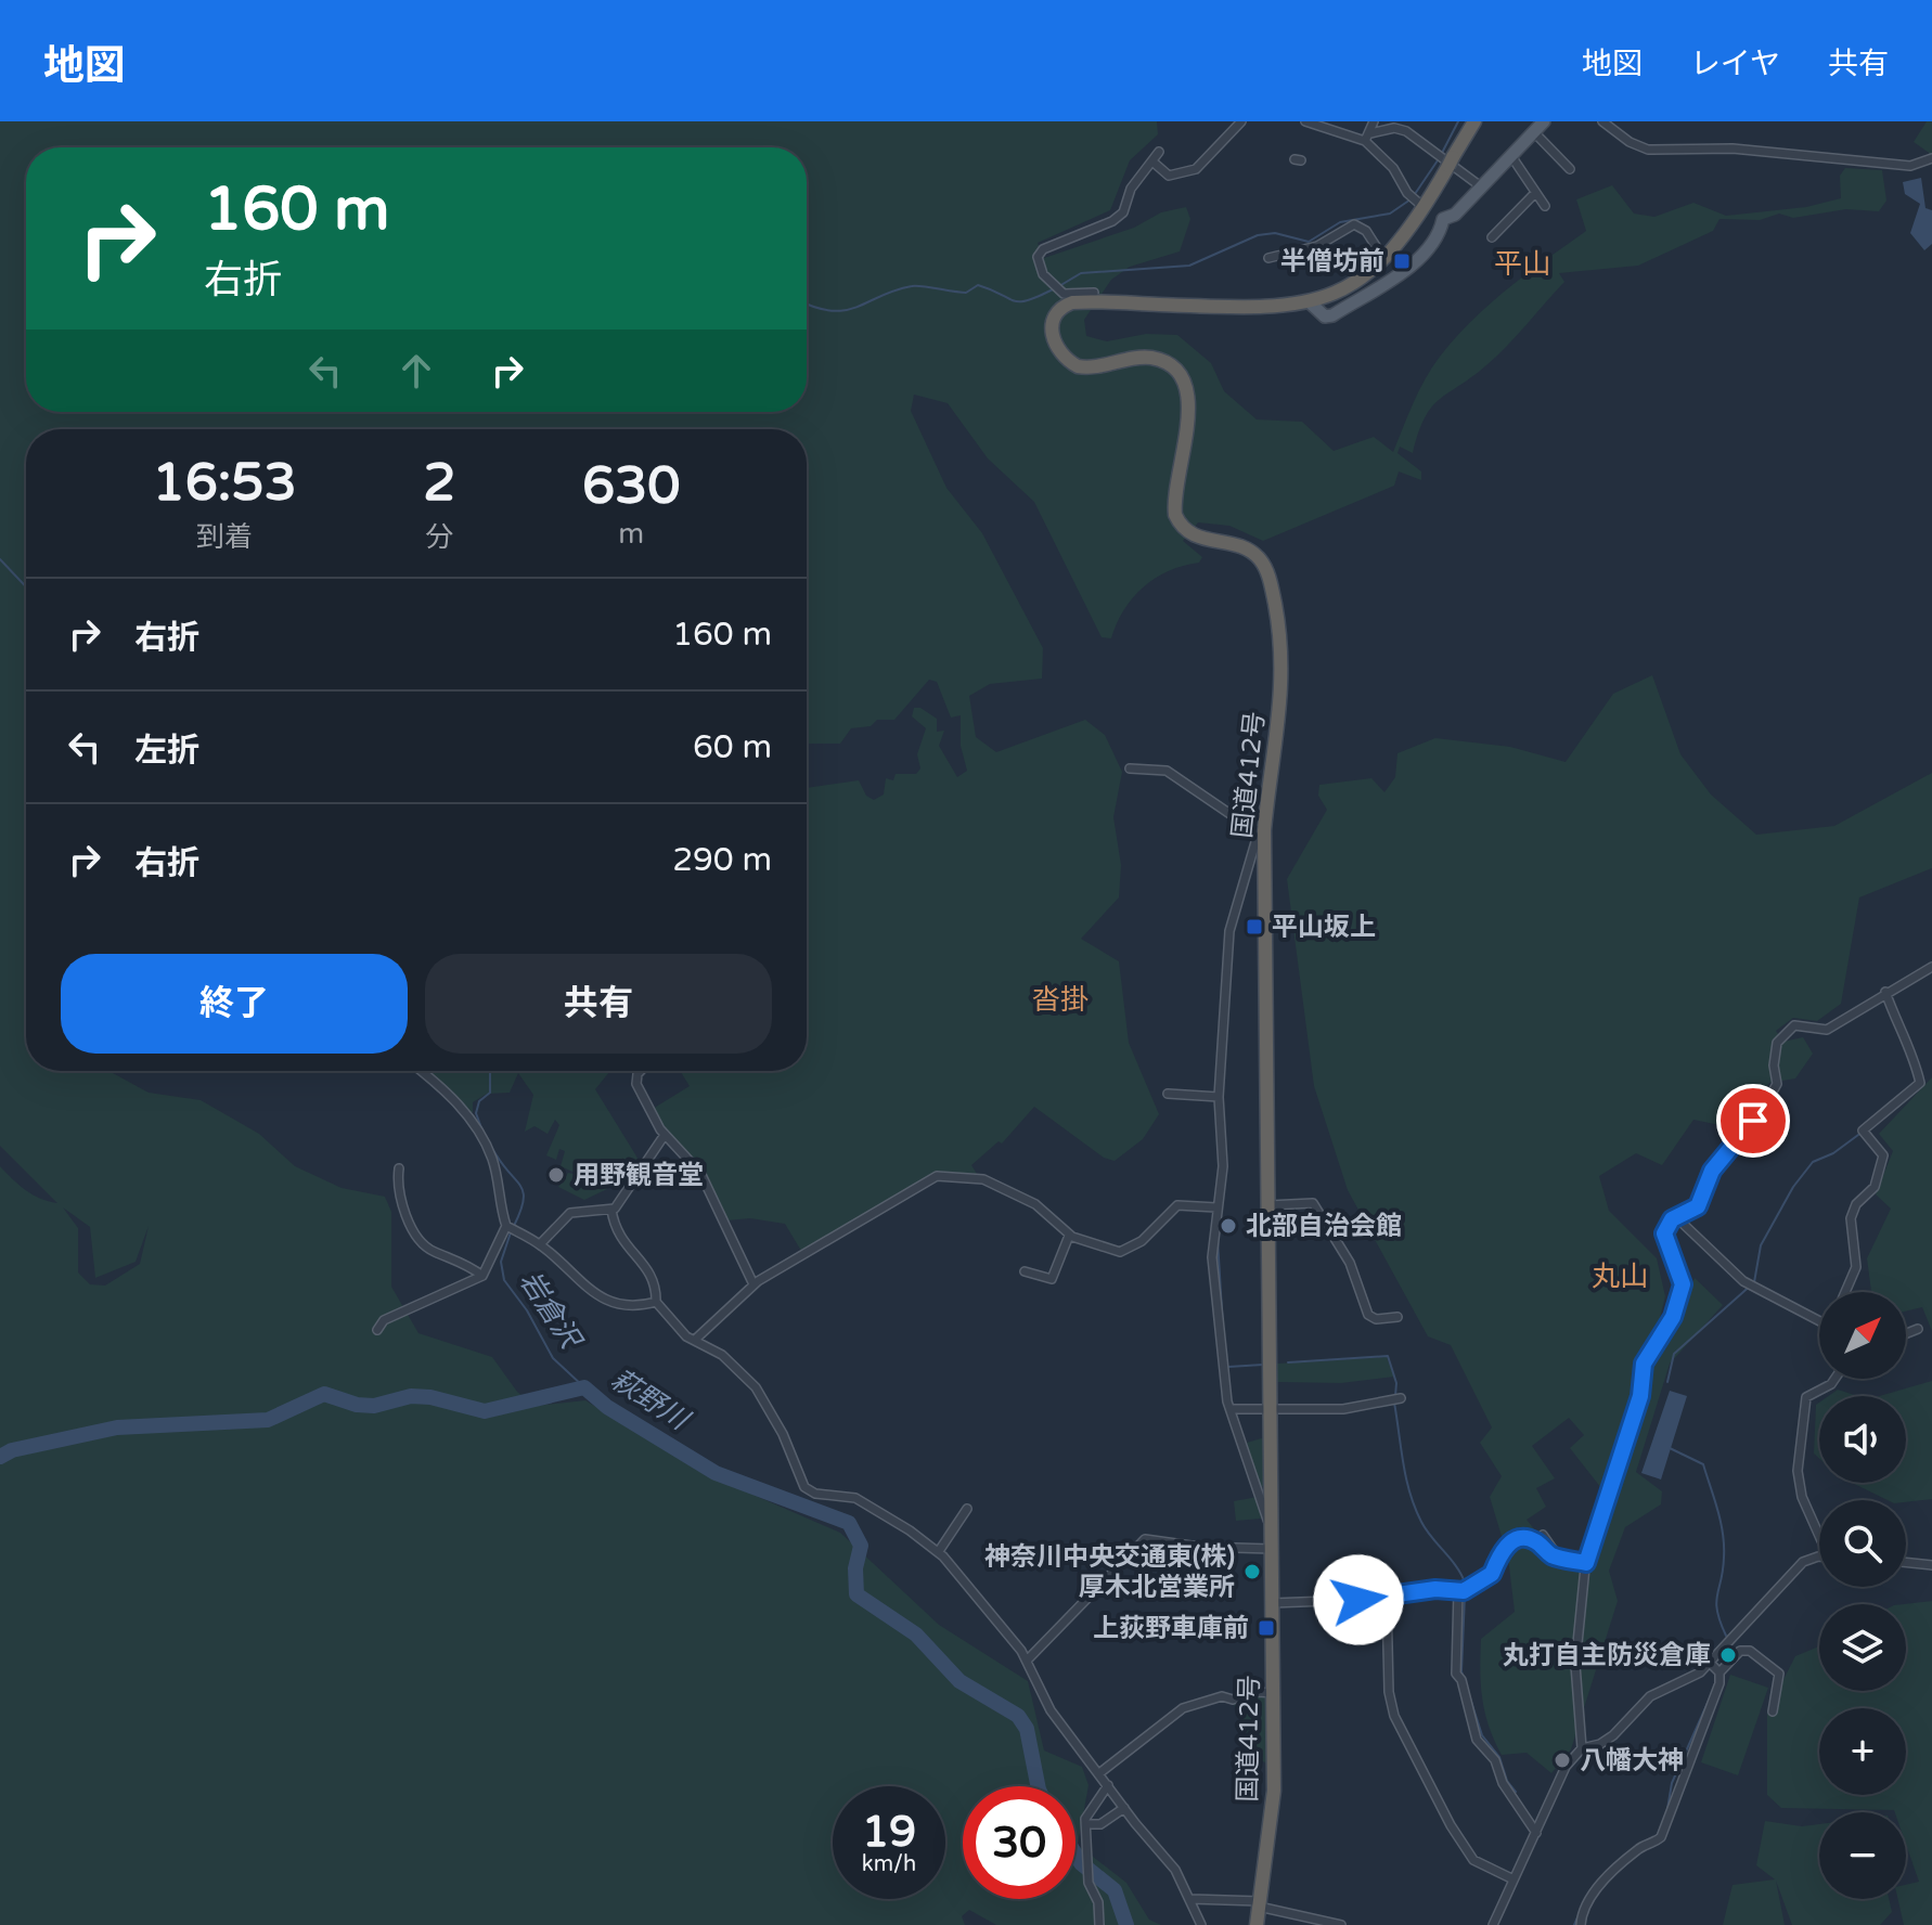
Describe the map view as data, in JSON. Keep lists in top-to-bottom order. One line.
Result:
{"streets":{"highway":["国道412号"]},"districts":["平山","沓掛","丸山"],"water":["岩倉沢","萩野川"],"places":{"transit":["半僧坊前","平山坂上","上荻野車庫前"],"other":["用野観音堂","北部自治会館","神奈川中央交通東(株) 厚木北営業所","丸打自主防災倉庫","八幡大神"]},"north":"top right","page":{"header":"地図","nav":["地図","レイヤ","共有"],"turn":["160 m","右折"],"eta":["16:53","到着","2","分","630","m"],"list":[{"name":"右折","value":"160 m"},{"name":"左折","value":"60 m"},{"name":"右折","value":"290 m"}],"buttons":["終了","共有"],"map_buttons":["+","−"],"speed":"19 km/h","limit":"30"}}
